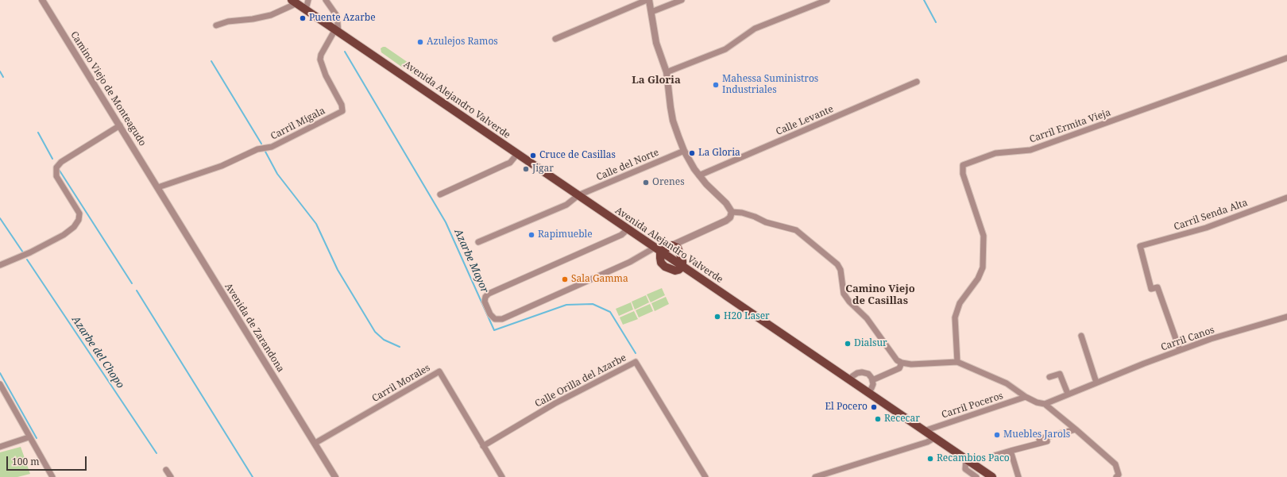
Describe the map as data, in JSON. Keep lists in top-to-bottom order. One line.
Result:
{"streets":{"main road":["Avenida Alejandro Valverde"],"street":["Camino Viejo de Monteagudo","Calle Levante","Carril Migala","Carril Ermita Vieja","Calle del Norte","Carril Senda Alta","Avenida de Zarandona","Carril Canos","Calle Orilla del Azarbe","Carril Morales","Carril Poceros"]},"crossings":[["Camino Viejo de Monteagudo","Carril Migala"],["Camino Viejo de Monteagudo","Avenida de Zarandona"],["Avenida Alejandro Valverde","Carril Migala"],["Avenida Alejandro Valverde","Calle del Norte"],["Avenida Alejandro Valverde","Carril Poceros"],["Carril Migala","Avenida de Zarandona"],["Carril Senda Alta","Carril Canos"],["Avenida de Zarandona","Carril Morales"],["Calle Orilla del Azarbe","Carril Morales"]],"districts":["La Gloria","Camino Viejo de Casillas"],"water":["Azarbe Mayor","Azarbe del Chopo"],"places":["Puente Azarbe","Azulejos Ramos","Mahessa Suministros Industriales","La Gloria","Cruce de Casillas","Jigar","Orenes","Rapimueble","Sala Gamma","H20 Laser","Dialsur","El Pocero","Rececar","Muebles Jarols","Recambios Paco"],"scale_bar":"100 m"}
